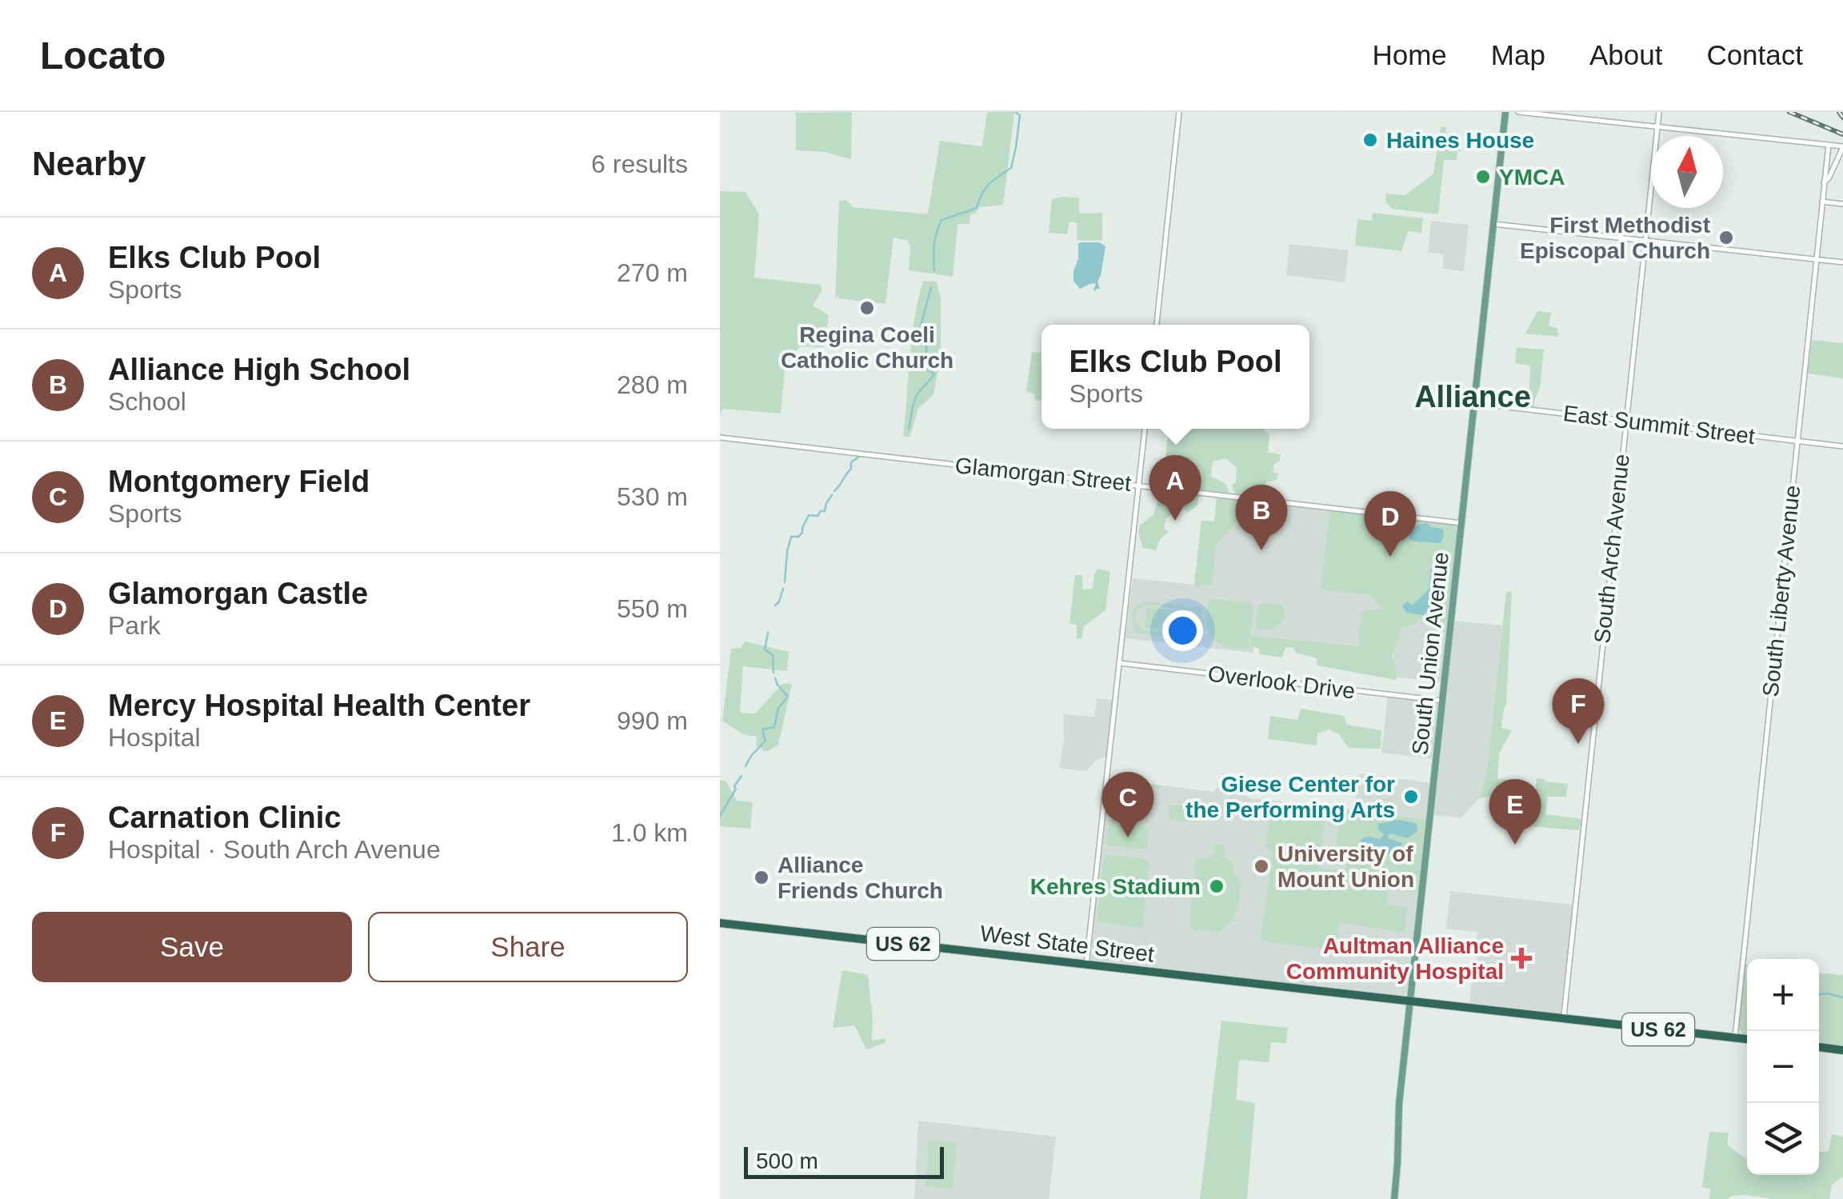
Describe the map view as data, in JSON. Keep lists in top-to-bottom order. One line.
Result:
{"streets":{"highway":["US 62","West State Street"],"main road":["South Union Avenue"],"street":["East Summit Street","Glamorgan Street","South Arch Avenue","South Liberty Avenue","Overlook Drive"]},"crossings":[["East Summit Street","South Arch Avenue"],["East Summit Street","South Liberty Avenue"],["East Summit Street","South Union Avenue"],["Glamorgan Street","South Union Avenue"],["South Arch Avenue","US 62"],["South Liberty Avenue","US 62"],["South Union Avenue","Overlook Drive"],["South Union Avenue","US 62"],["South Union Avenue","West State Street"],["US 62","West State Street"]],"districts":["Alliance"],"places":{"other":["Haines House","YMCA","First Methodist Episcopal Church","Regina Coeli Catholic Church","Giese Center for the Performing Arts","University of Mount Union","Alliance Friends Church","Kehres Stadium"],"health":["Aultman Alliance Community Hospital"]},"scale_bar":"500 m","north":"top","page":{"header":"Locato","nav":["Home","Map","About","Contact"],"heading":["Nearby","6 results"],"list":[{"mark":"A","name":"Elks Club Pool","note":"Sports","value":"270 m"},{"mark":"B","name":"Alliance High School","note":"School","value":"280 m"},{"mark":"C","name":"Montgomery Field","note":"Sports","value":"530 m"},{"mark":"D","name":"Glamorgan Castle","note":"Park","value":"550 m"},{"mark":"E","name":"Mercy Hospital Health Center","note":"Hospital","value":"990 m"},{"mark":"F","name":"Carnation Clinic","note":"Hospital · South Arch Avenue","value":"1.0 km"}],"popup":["Elks Club Pool","Sports"],"pins":["A","B","D","F","C","E"],"buttons":["Save","Share"],"map_buttons":["+","−"],"scale":"500 m"}}
